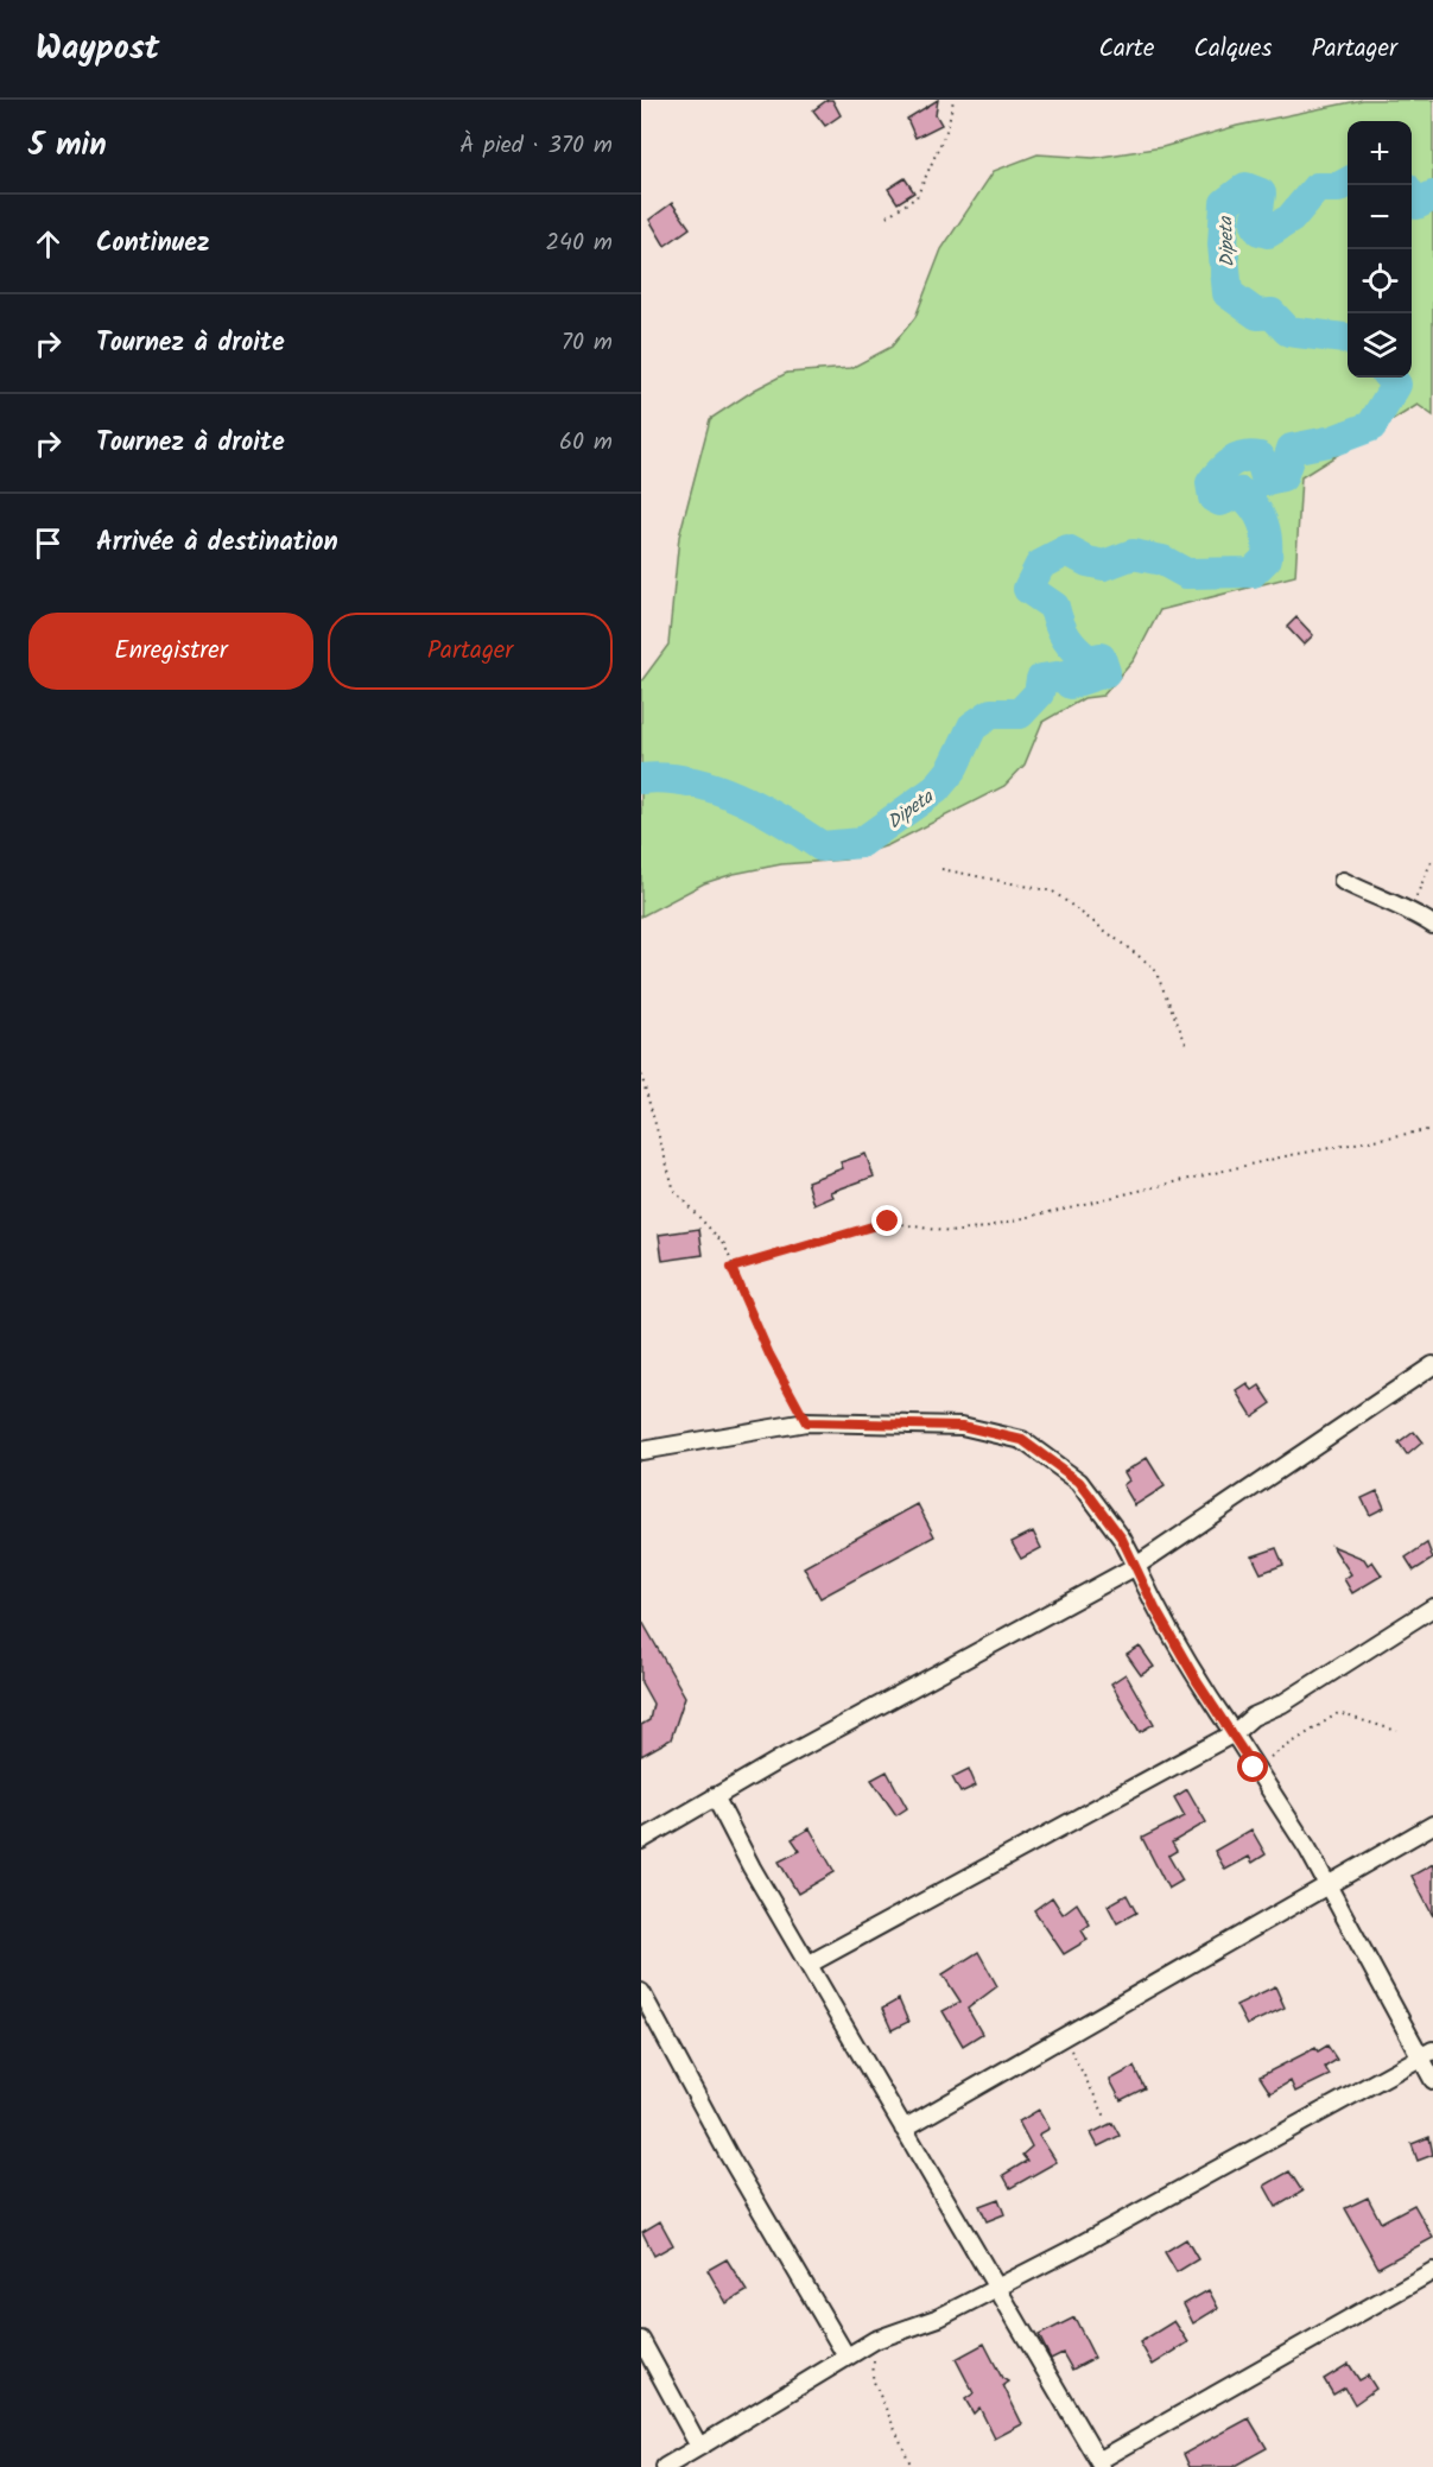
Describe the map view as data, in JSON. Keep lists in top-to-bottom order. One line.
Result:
{"water":["Dipeta"],"page":{"header":"Waypost","nav":["Carte","Calques","Partager"],"heading":["5 min","À pied · 370 m"],"map_buttons":["+","−"],"list":[["Continuez","240 m"],["Tournez à droite","70 m"],["Tournez à droite","60 m"],"Arrivée à destination"],"buttons":["Enregistrer","Partager"]}}
